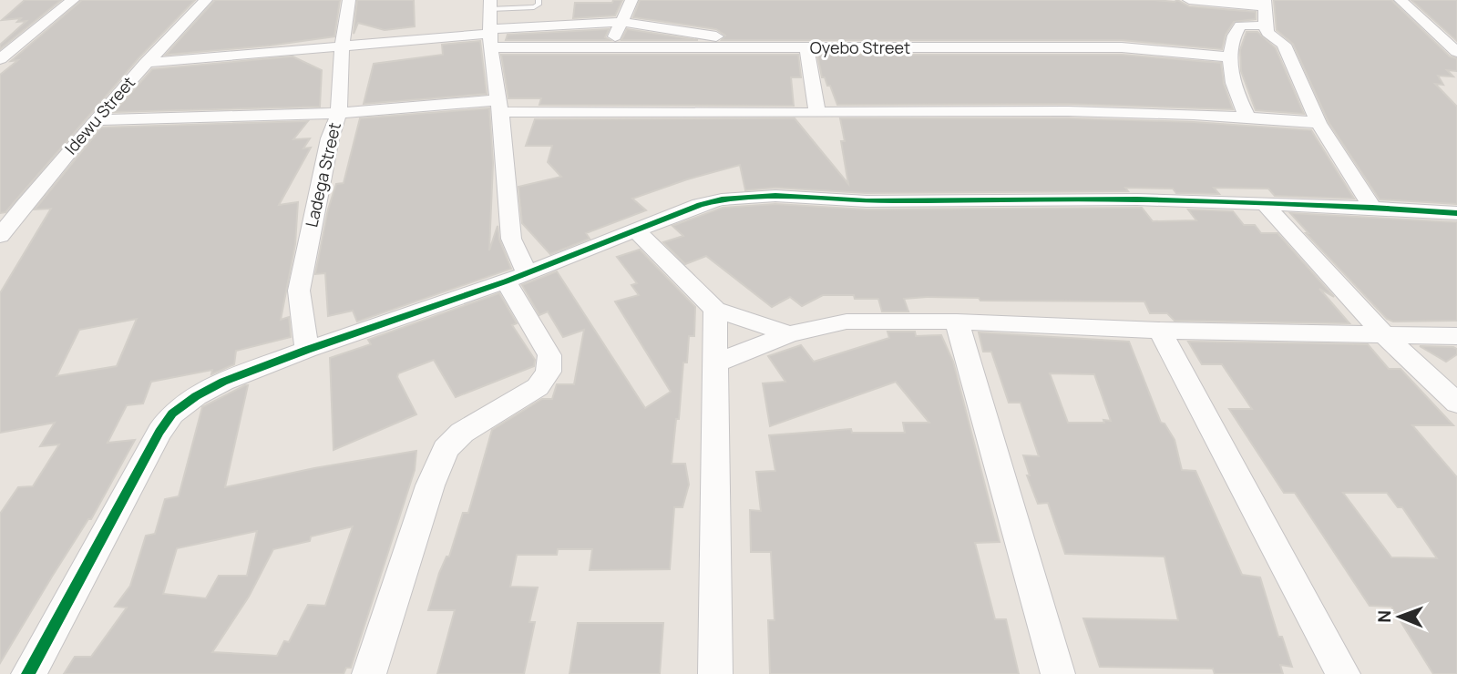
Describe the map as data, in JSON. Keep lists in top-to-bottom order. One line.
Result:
{"streets":{"street":["Oyebo Street","Idewu Street","Ladega Street"]},"north":"left"}
